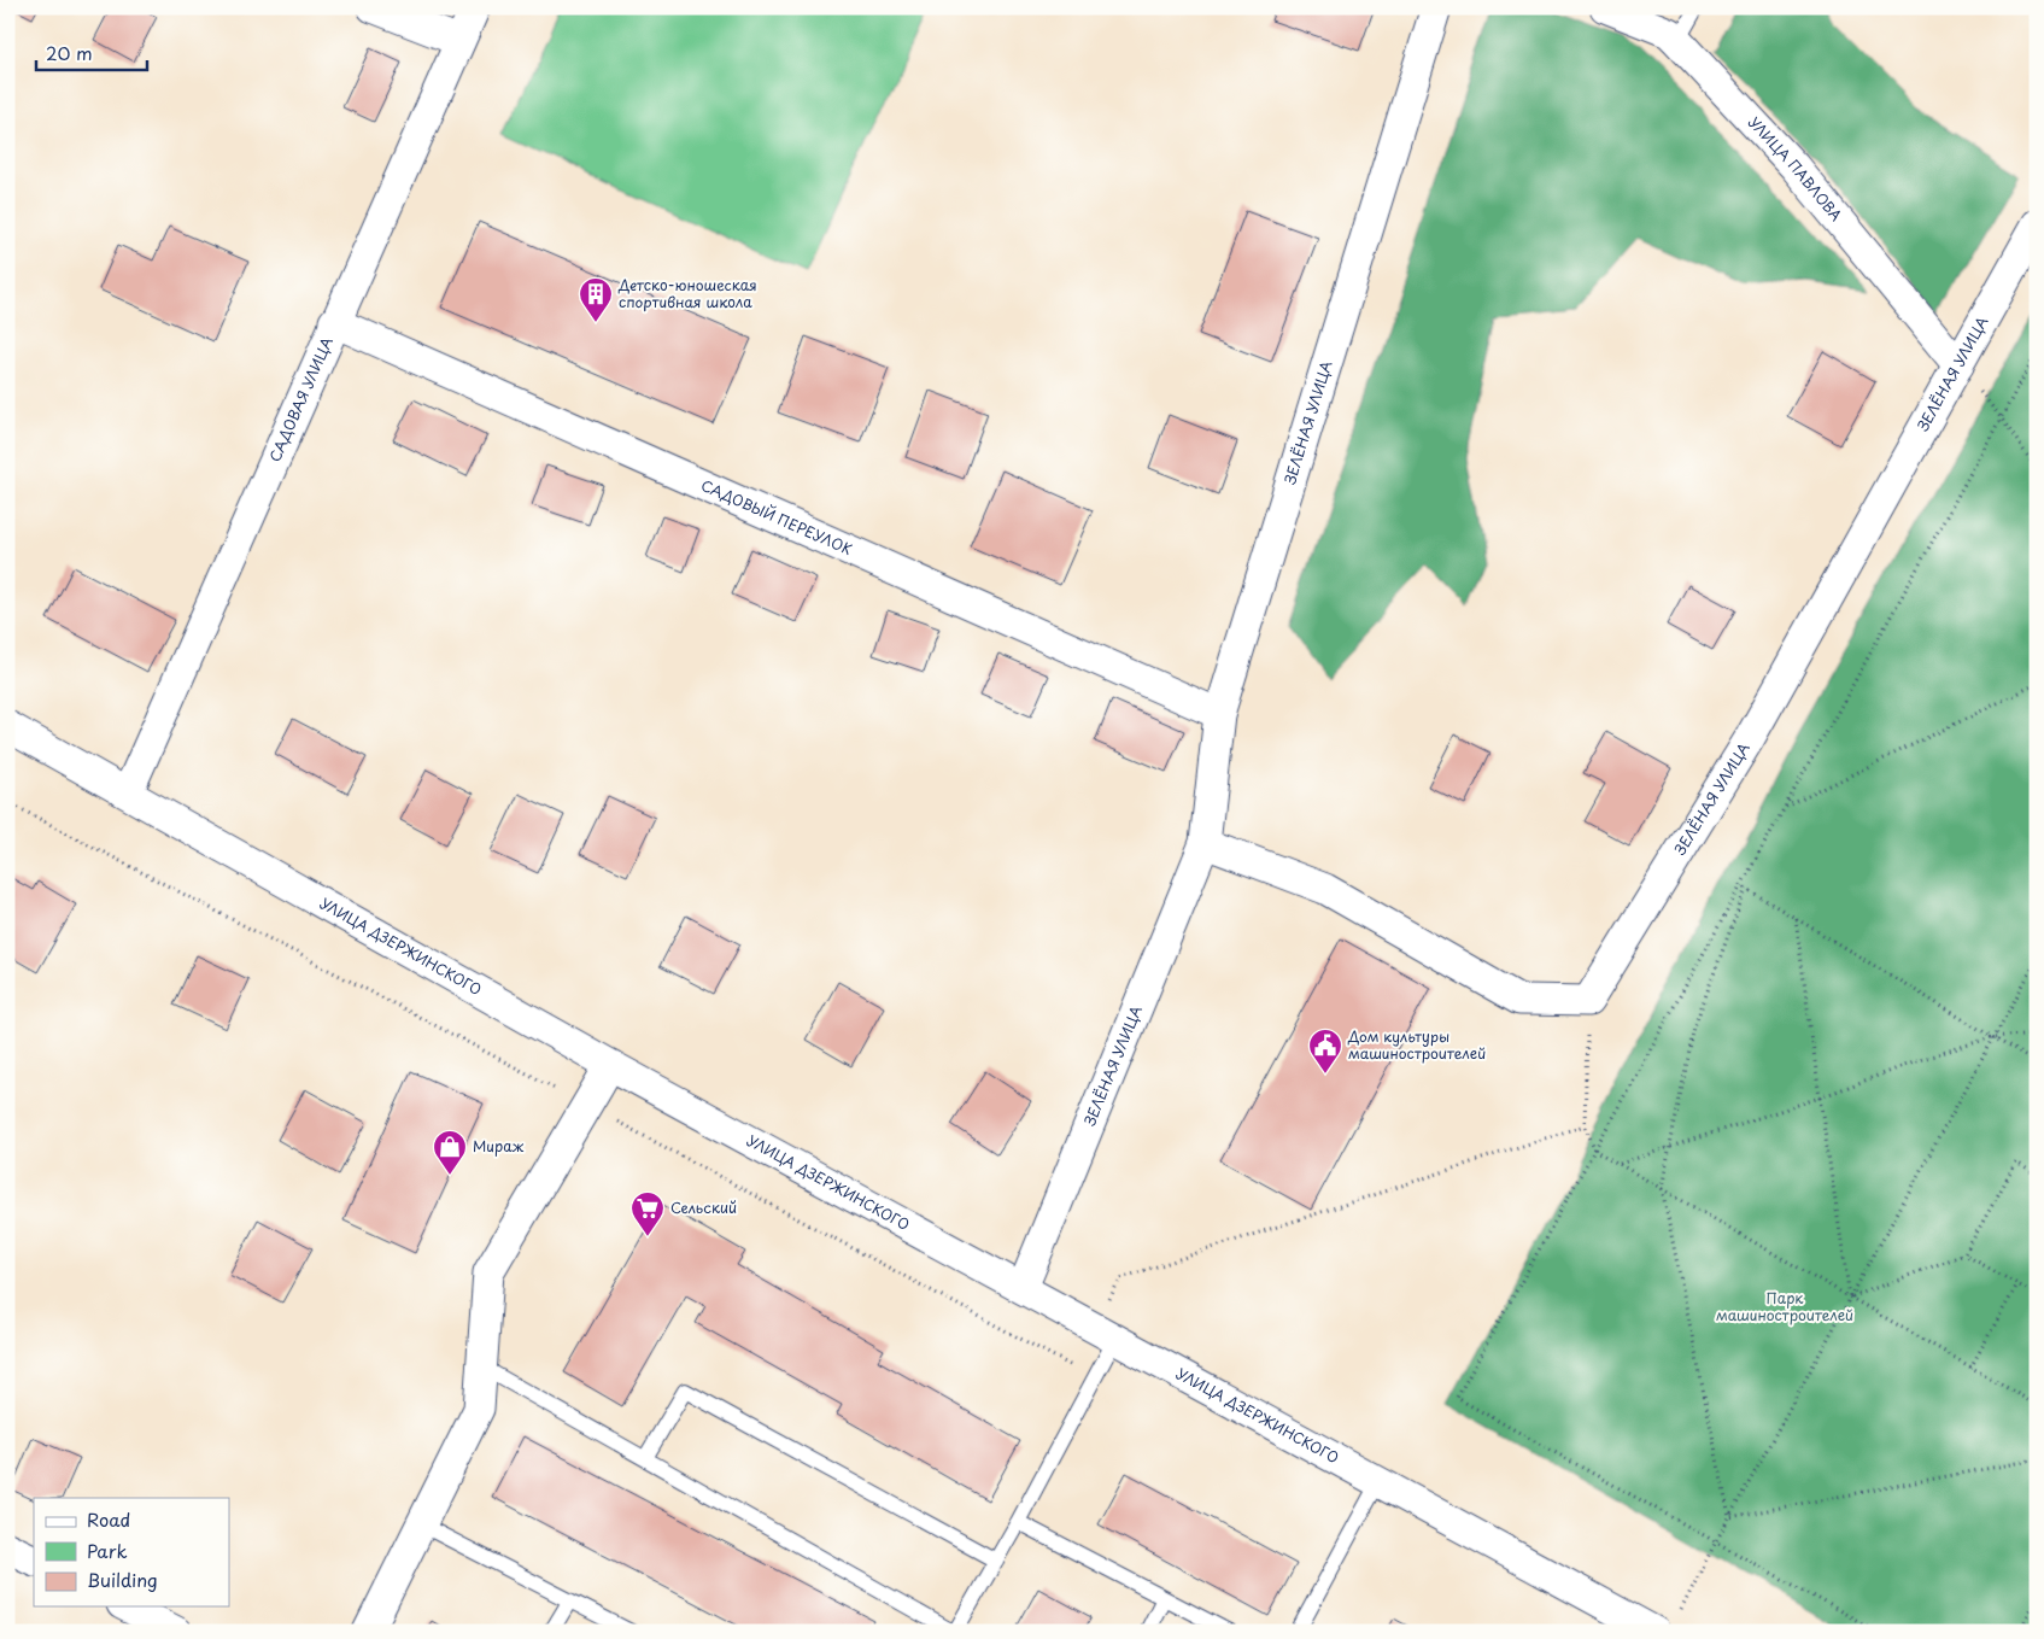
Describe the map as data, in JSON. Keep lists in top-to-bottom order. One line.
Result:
{"streets":{"street":["УЛИЦА ПАВЛОВА","ЗЕЛЁНАЯ УЛИЦА","САДОВАЯ УЛИЦА","САДОВЫЙ ПЕРЕУЛОК","УЛИЦА ДЗЕРЖИНСКОГО"]},"crossings":[["УЛИЦА ПАВЛОВА","ЗЕЛЁНАЯ УЛИЦА"],["ЗЕЛЁНАЯ УЛИЦА","САДОВЫЙ ПЕРЕУЛОК"],["ЗЕЛЁНАЯ УЛИЦА","УЛИЦА ДЗЕРЖИНСКОГО"],["САДОВАЯ УЛИЦА","САДОВЫЙ ПЕРЕУЛОК"],["САДОВАЯ УЛИЦА","УЛИЦА ДЗЕРЖИНСКОГО"]],"parks":["Парк машиностроителей"],"places":{"building":["Детско-юношеская спортивная школа"],"public building":["Дом культуры машиностроителей"],"shop":["Мираж"],"supermarket":["Сельский"]},"legend":["Road","Park","Building"],"scale_bar":"20 m"}
